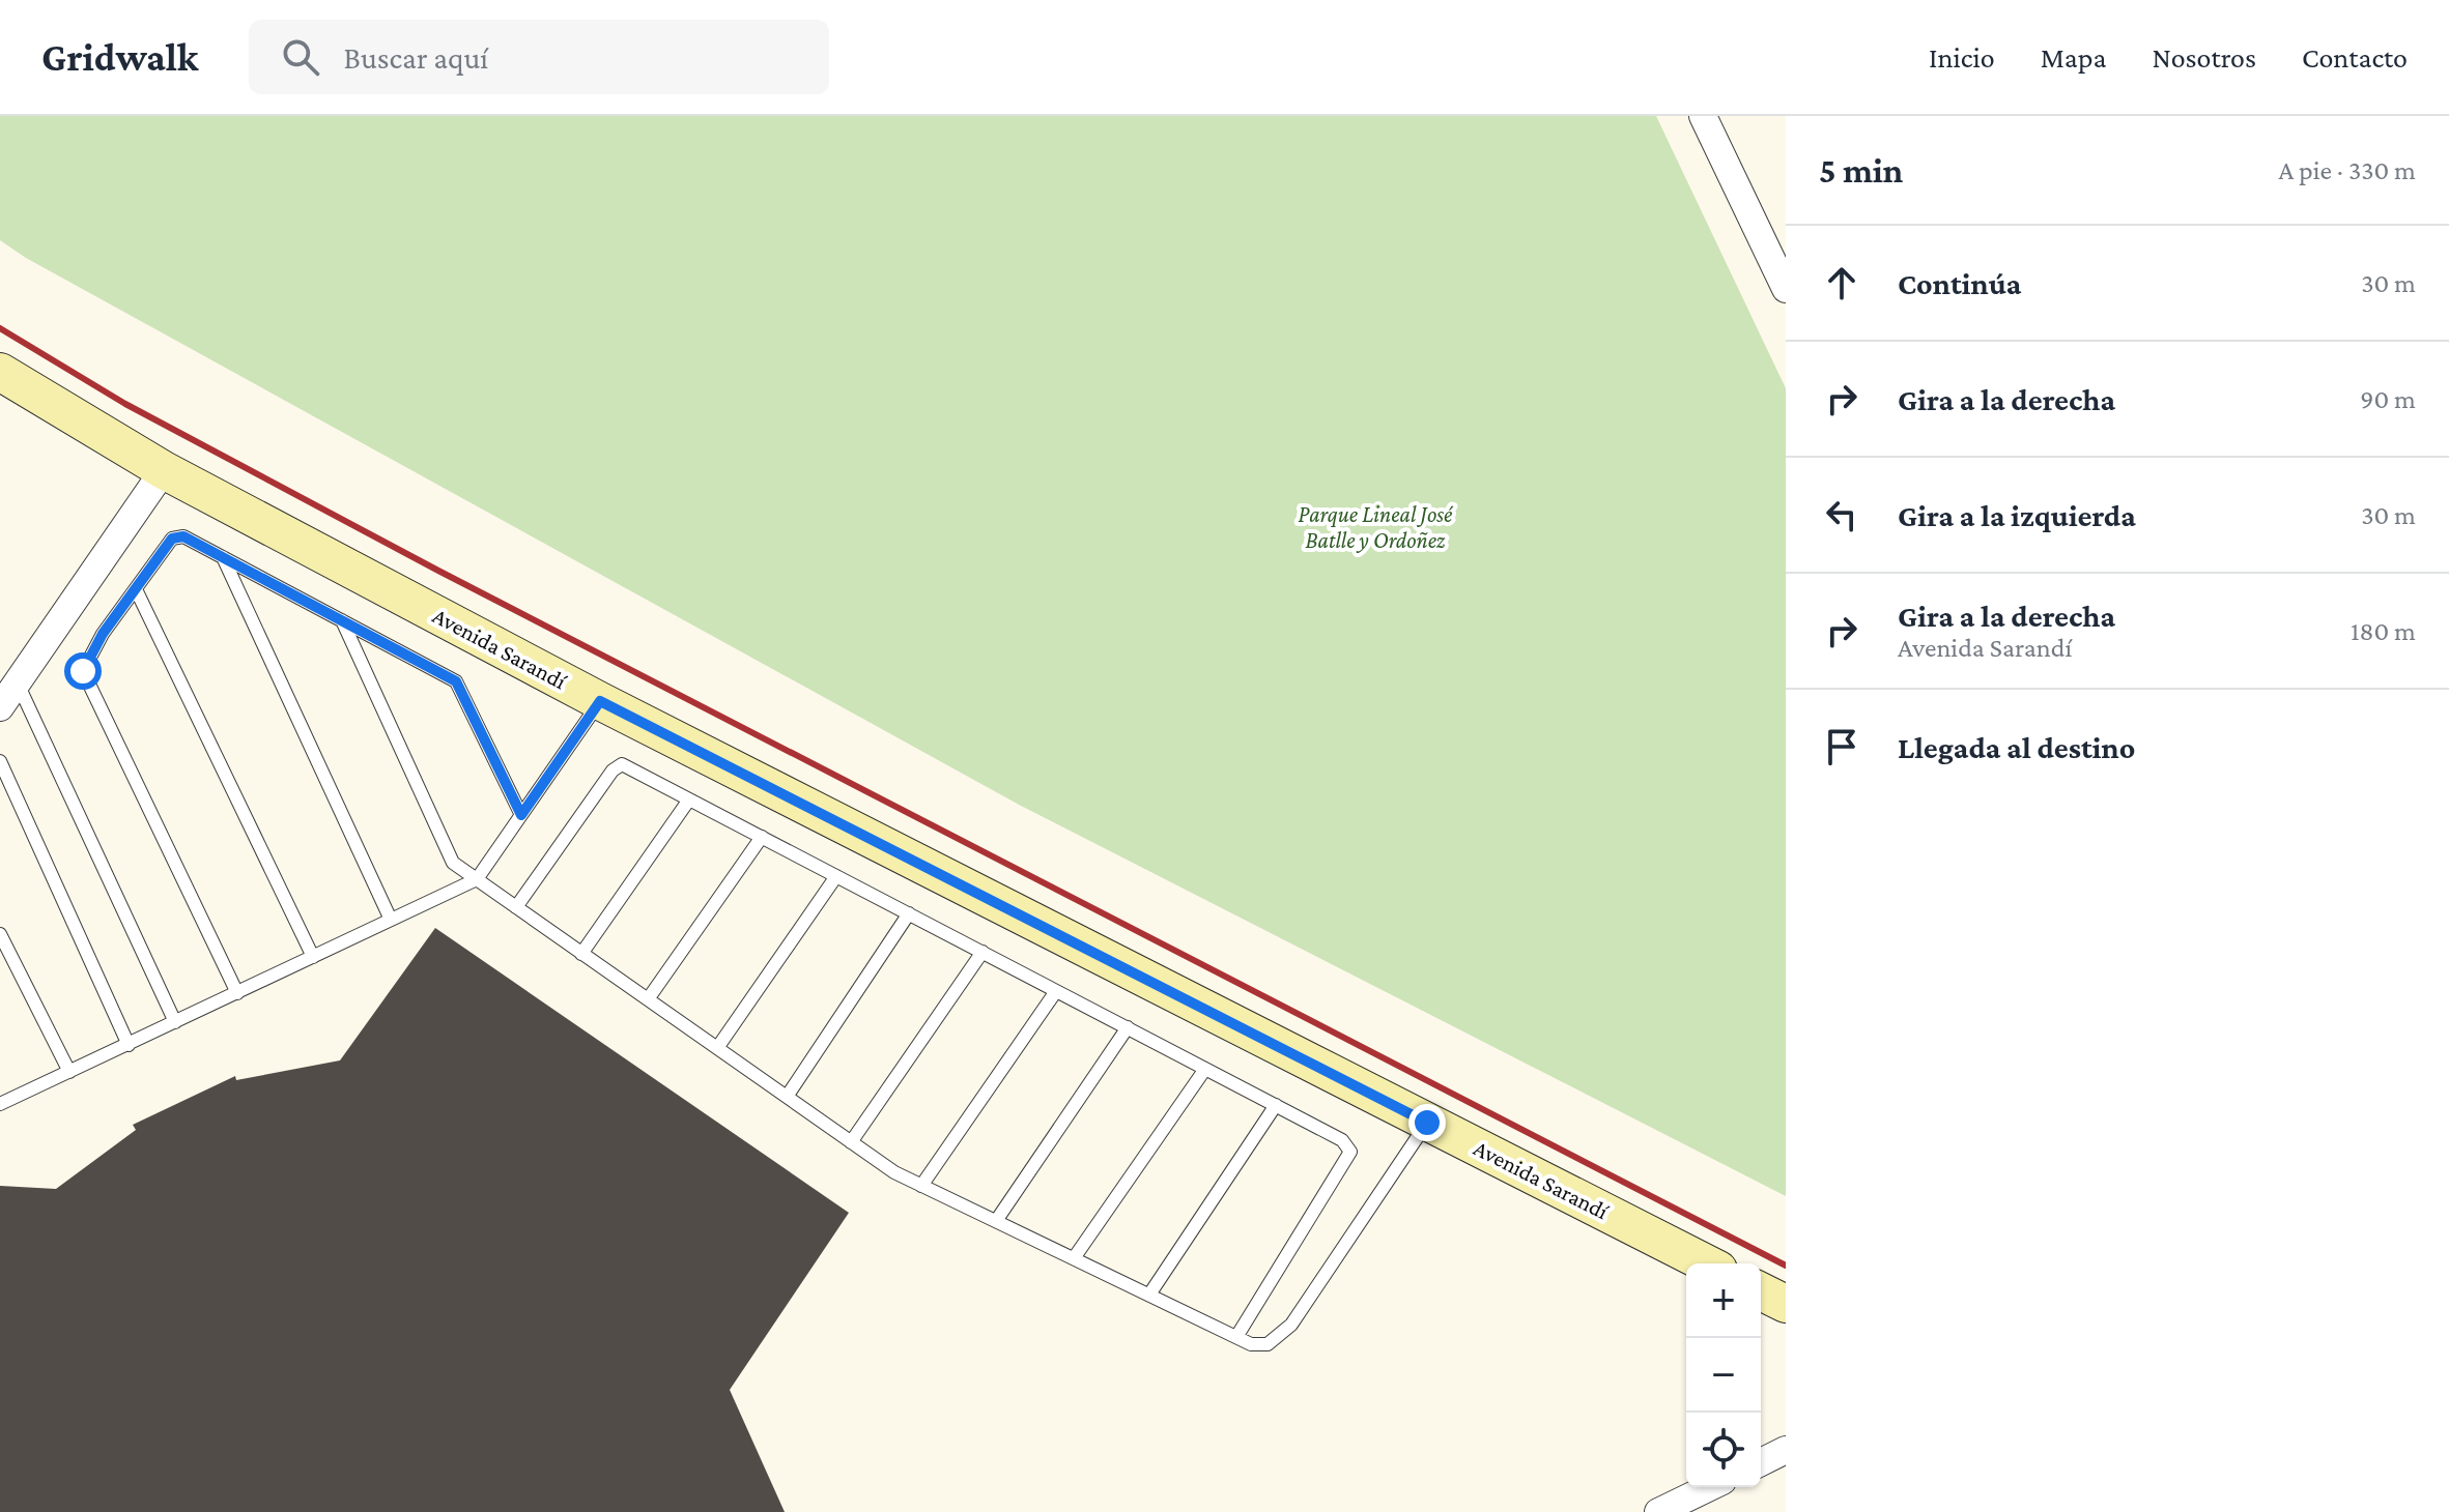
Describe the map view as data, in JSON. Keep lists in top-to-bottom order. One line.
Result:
{"streets":{"street":["Avenida Sarandí"]},"parks":["Parque Lineal José Batlle y Ordoñez"],"page":{"header":"Gridwalk","search":"Buscar aquí","nav":["Inicio","Mapa","Nosotros","Contacto"],"heading":["5 min","A pie · 330 m"],"list":[["Continúa","30 m"],["Gira a la derecha","90 m"],["Gira a la izquierda","30 m"],["Gira a la derecha","Avenida Sarandí","180 m"],"Llegada al destino"],"map_buttons":["+","−"]}}
